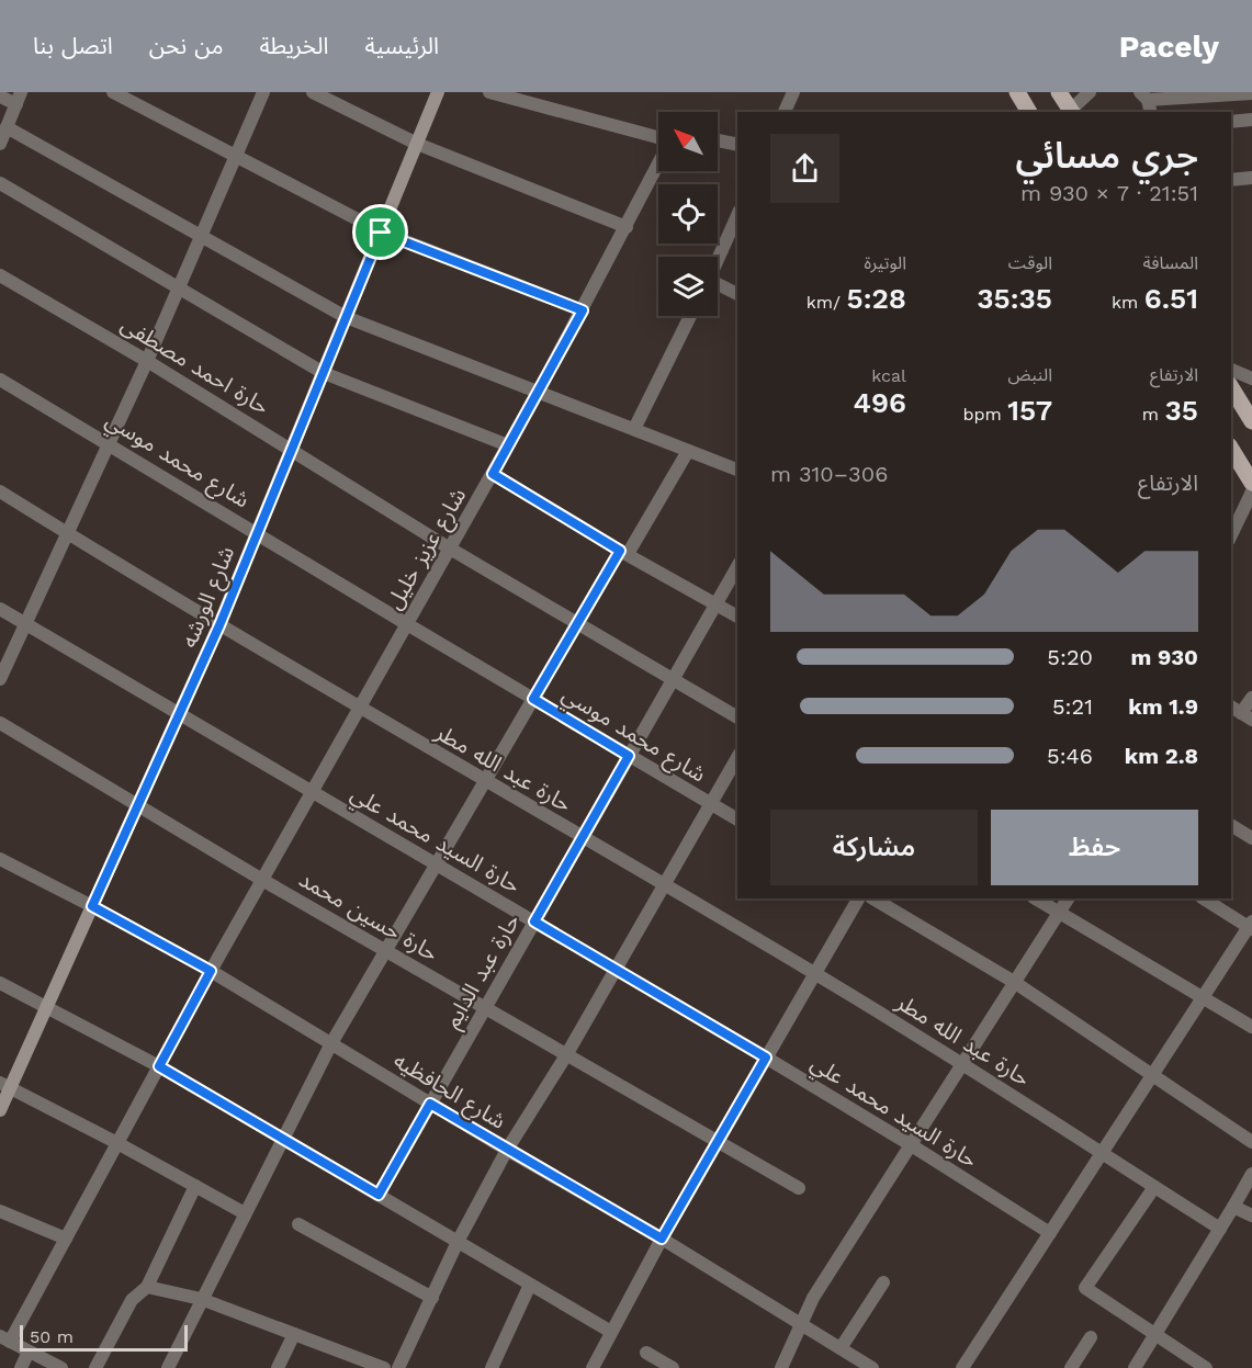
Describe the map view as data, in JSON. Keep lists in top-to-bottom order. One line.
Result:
{"streets":{"street":["حارة احمد مصطفى","شارع محمد موسي","شارع عزيز خليل","شارع الورشه","حارة عبد الله مطر","حارة السيد محمد علي","حارة حسين محمد","حارة عبد الدايم","شارع الحافظيه"]},"crossings":[["حارة احمد مصطفى","شارع عزيز خليل"],["حارة احمد مصطفى","شارع الورشه"],["حارة احمد مصطفى","حارة عبد الدايم"],["شارع محمد موسي","شارع عزيز خليل"],["شارع محمد موسي","شارع الورشه"],["شارع محمد موسي","حارة عبد الدايم"],["شارع عزيز خليل","حارة عبد الله مطر"],["شارع عزيز خليل","حارة السيد محمد علي"],["شارع عزيز خليل","حارة حسين محمد"],["شارع عزيز خليل","شارع الحافظيه"],["شارع الورشه","حارة عبد الله مطر"],["شارع الورشه","حارة السيد محمد علي"],["شارع الورشه","حارة حسين محمد"],["شارع الورشه","شارع الحافظيه"],["حارة عبد الله مطر","حارة عبد الدايم"],["حارة السيد محمد علي","حارة عبد الدايم"],["حارة حسين محمد","حارة عبد الدايم"],["حارة عبد الدايم","شارع الحافظيه"]],"scale_bar":"50 m","north":"top left","page":{"header":"Pacely","nav":["الرئيسية","الخريطة","من نحن","اتصل بنا"],"heading":["جري مسائي","21:51 · 7 × 930 m"],"stats":[["المسافة","6.51 km"],["الوقت","35:35"],["الوتيرة","5:28 /km"],["الارتفاع","35 m"],["النبض","157 bpm"],["kcal","496"]],"chart":["الارتفاع","306–310 m"],"list":[{"name":"930 m","note":"5:20"},{"name":"1.9 km","note":"5:21"},{"name":"2.8 km","note":"5:46"}],"buttons":["حفظ","مشاركة"],"scale":"50 m"}}
